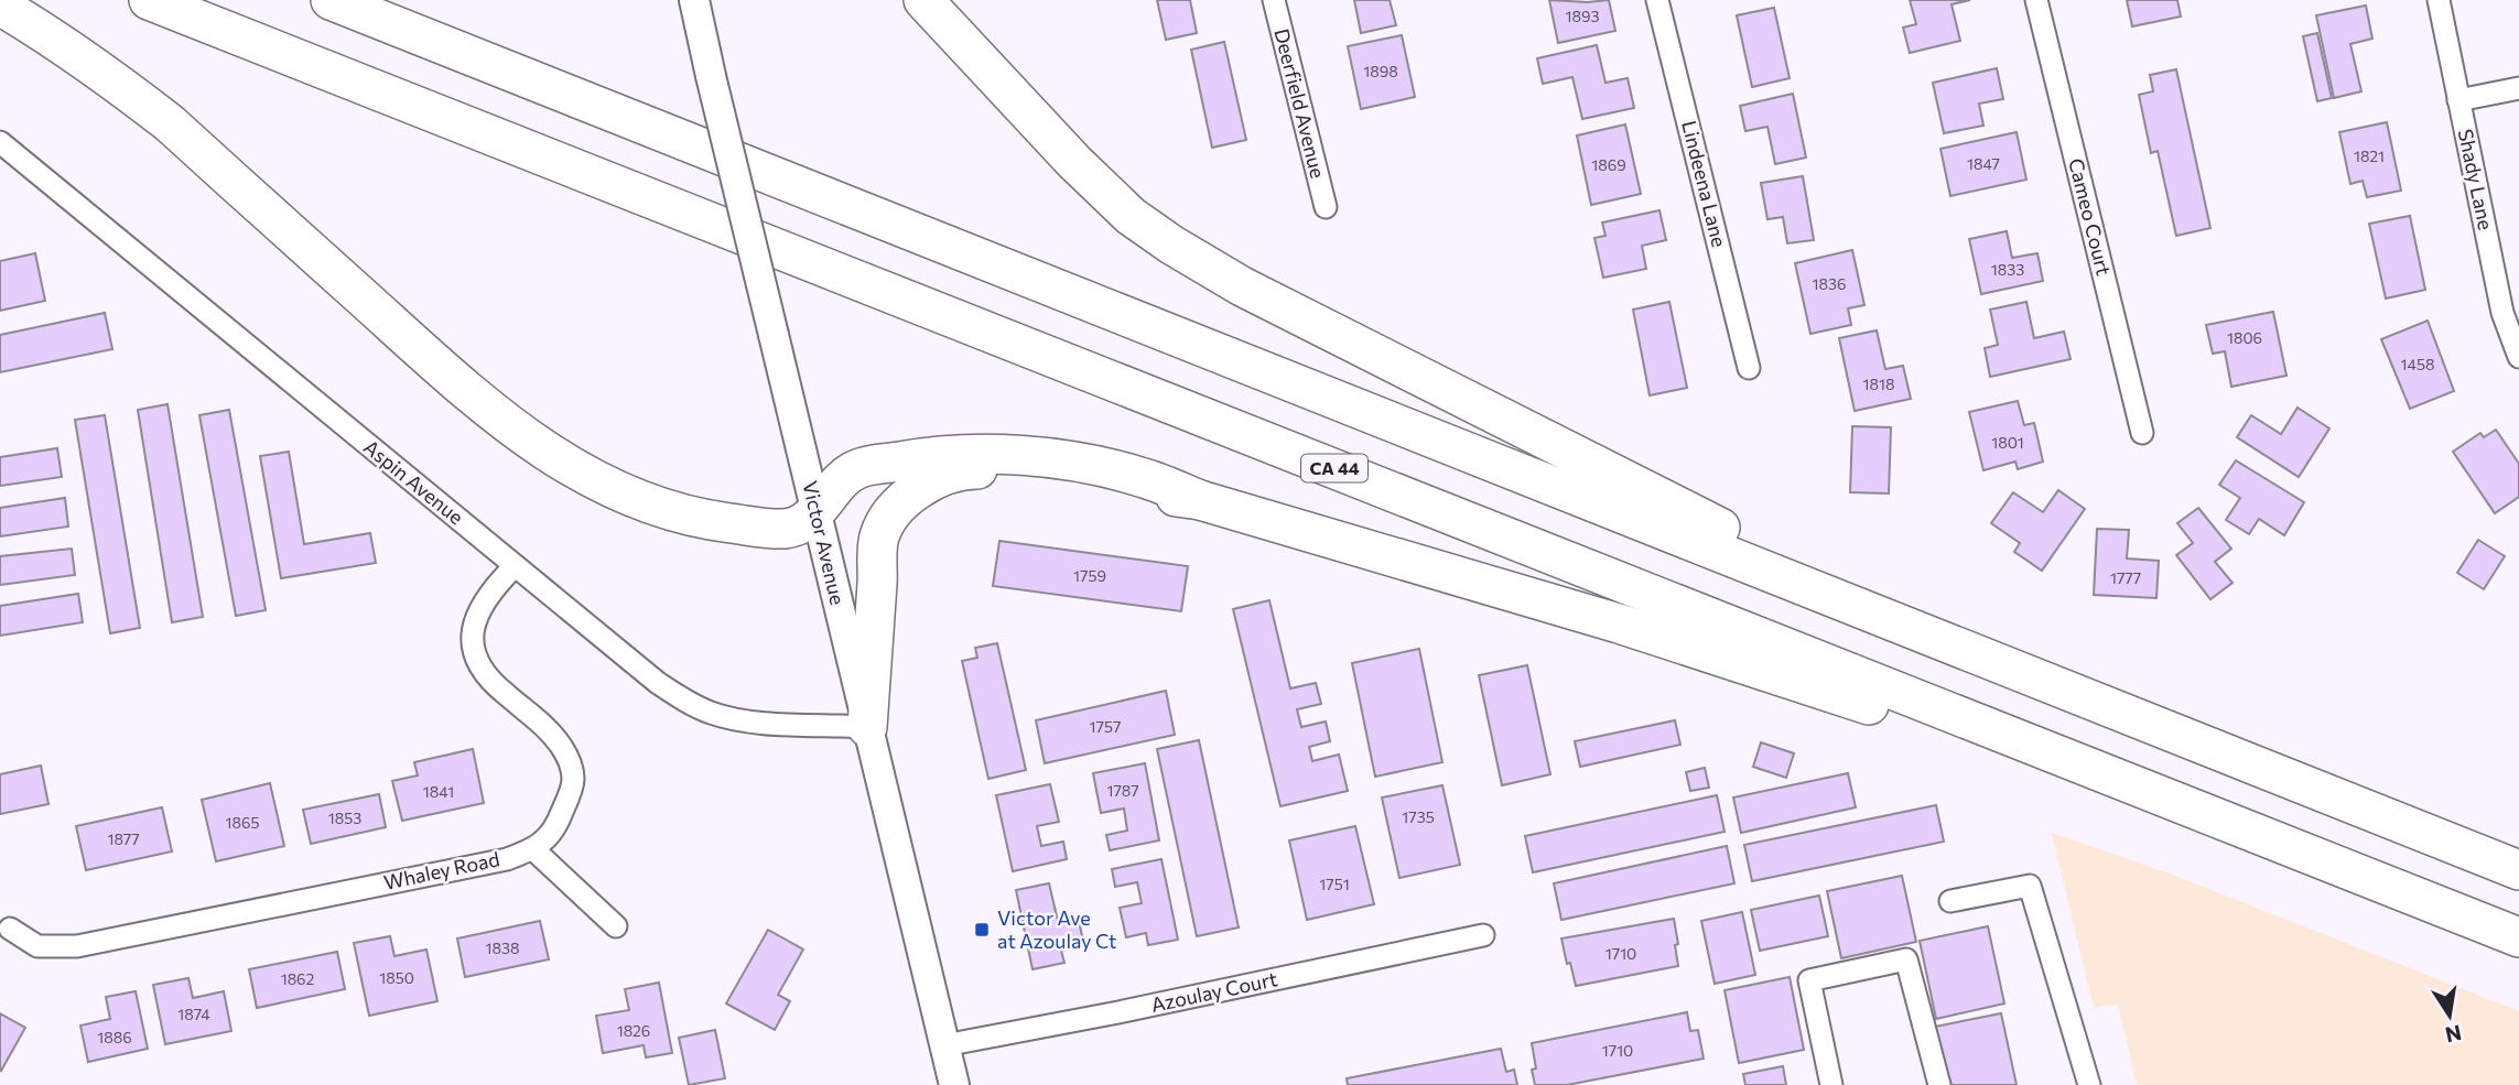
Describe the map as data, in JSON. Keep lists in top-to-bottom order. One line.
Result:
{"streets":{"highway":["CA 44"],"main road":["Victor Avenue"],"street":["Deerfield Avenue","Shady Lane","Lindeena Lane","Cameo Court","Aspin Avenue","Whaley Road","Azoulay Court"]},"crossings":[["Aspin Avenue","Victor Avenue"],["Victor Avenue","Azoulay Court"]],"places":{"transit":["Victor Ave at Azoulay Ct"]},"house_numbers":["1893","1898","1821","1847","1869","1833","1836","1806","1458","1818","1801","1759","1777","1757","1787","1841","1735","1853","1865","1877","1751","1838","1710","1850","1862","1874","1826","1886","1710"],"north":"bottom"}
